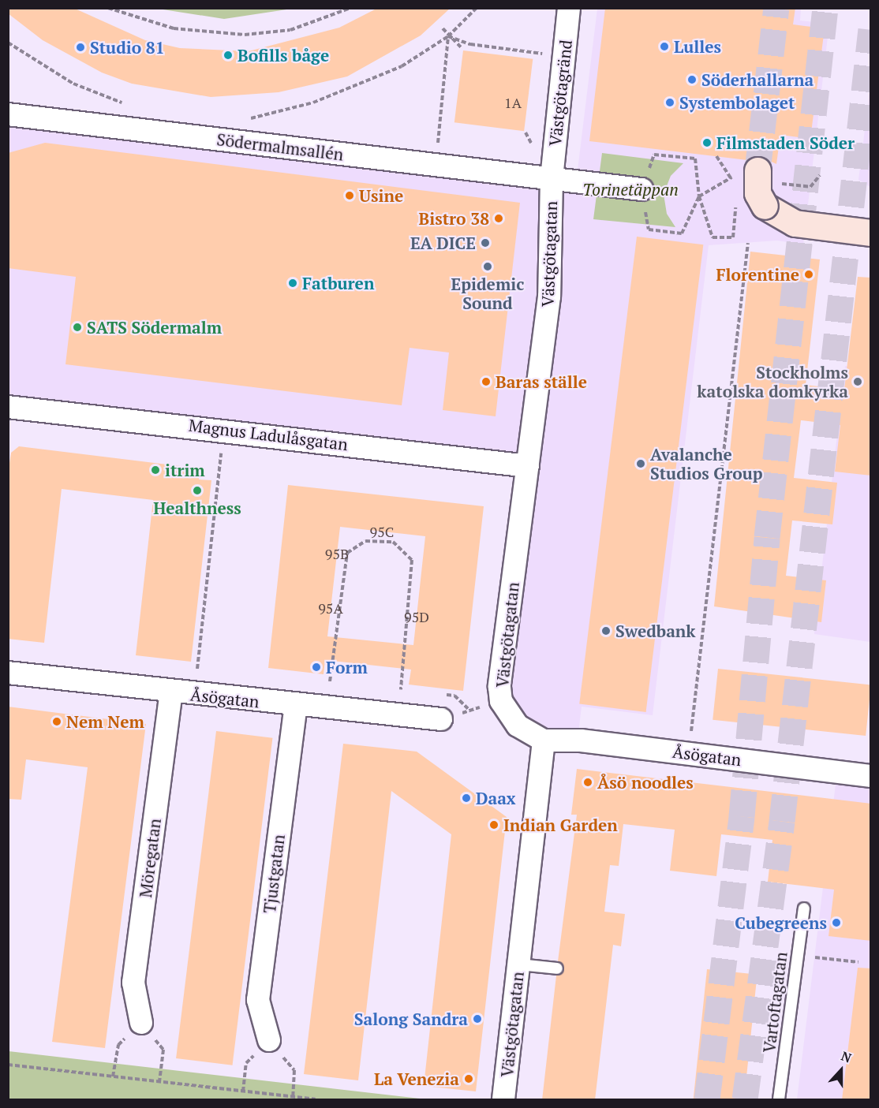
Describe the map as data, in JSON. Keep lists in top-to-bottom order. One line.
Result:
{"streets":{"street":["Västgötagränd","Södermalmsallén","Västgötagatan","Magnus Ladulåsgatan","Åsögatan","Möregatan","Tjustgatan"],"lane":["Vartoftagatan"]},"crossings":[["Västgötagränd","Södermalmsallén"],["Västgötagränd","Västgötagatan"],["Södermalmsallén","Västgötagatan"],["Västgötagatan","Magnus Ladulåsgatan"],["Västgötagatan","Åsögatan"],["Åsögatan","Möregatan"],["Åsögatan","Tjustgatan"]],"parks":["Torinetäppan"],"places":["Lulles","Studio 81","Bofills båge","Söderhallarna","Systembolaget","Filmstaden Söder","Usine","Bistro 38","EA DICE","Epidemic Sound","Florentine","Fatburen","SATS Södermalm","Baras ställe","Stockholms katolska domkyrka","Avalanche Studios Group","itrim","Healthness","Swedbank","Form","Nem Nem","Åsö noodles","Daax","Indian Garden","Cubegreens","Salong Sandra","La Venezia"],"house_numbers":["1A","95C","95B","95A","95D"],"north":"top"}
